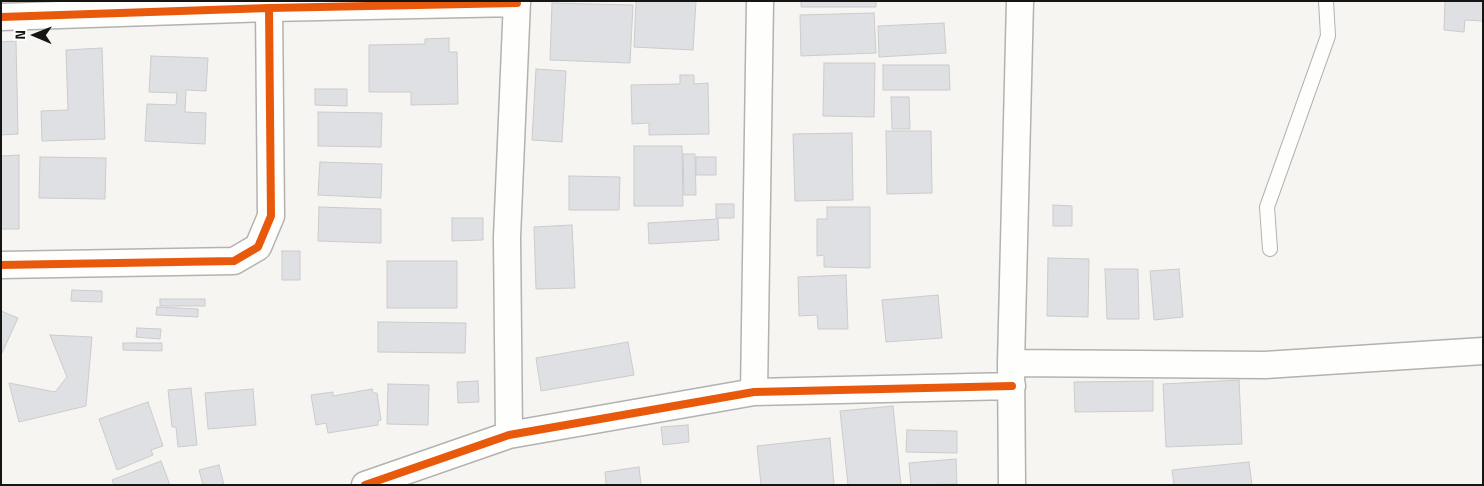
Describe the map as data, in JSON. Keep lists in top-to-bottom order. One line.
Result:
{"north":"left"}
